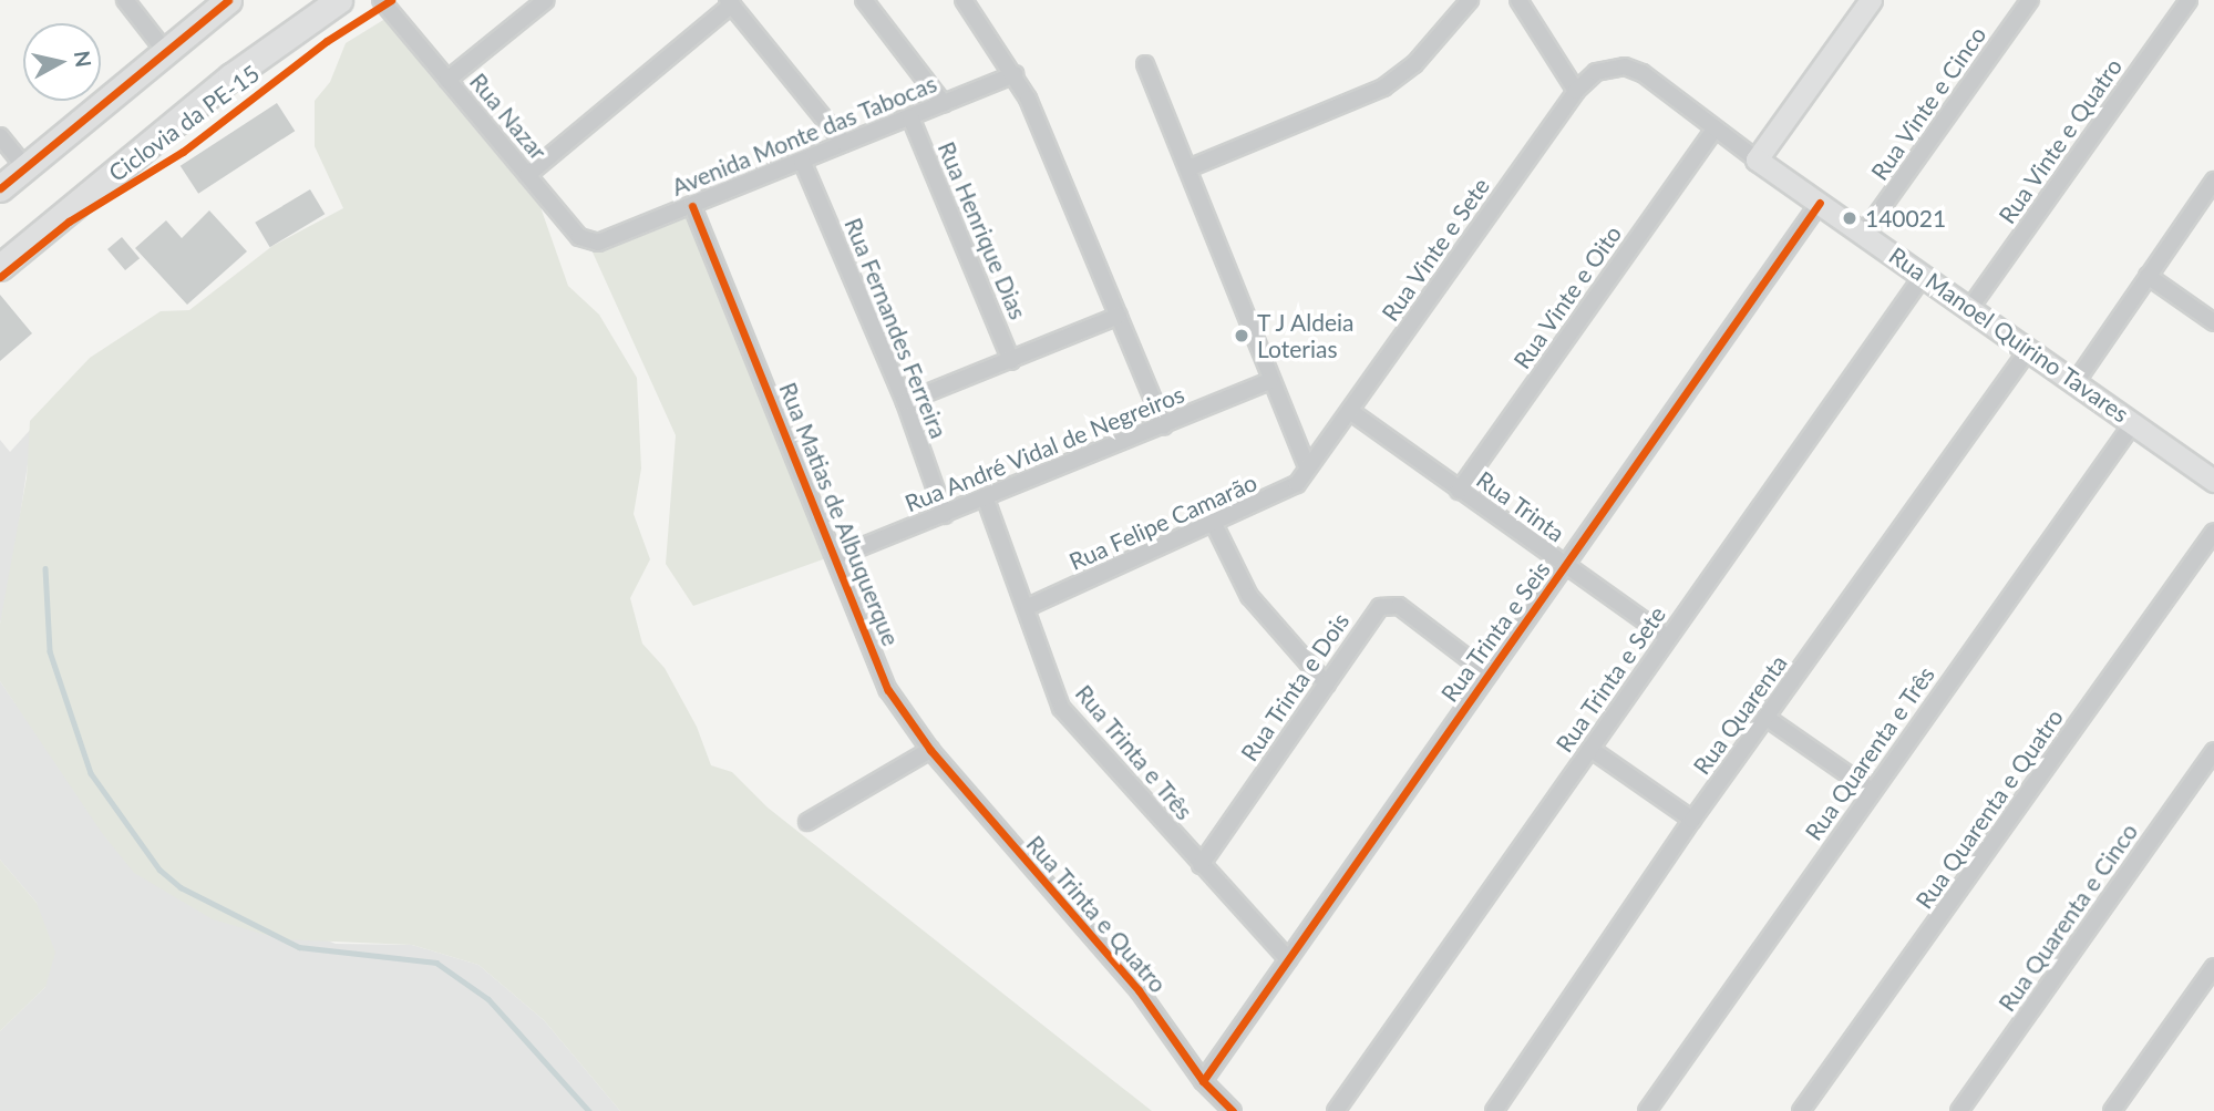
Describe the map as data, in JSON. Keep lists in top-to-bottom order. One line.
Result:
{"streets":{"main road":["Rua Manoel Quirino Tavares"],"street":["Rua Vinte e Cinco","Rua Nazar","Avenida Monte das Tabocas","Rua Vinte e Quatro","Rua Henrique Dias","Rua Vinte e Sete","Rua Vinte e Oito","Rua Fernandes Ferreira","Rua André Vidal de Negreiros","Rua Trinta","Rua Matias de Albuquerque","Rua Felipe Camarão","Rua Trinta e Seis","Rua Trinta e Sete","Rua Trinta e Dois","Rua Quarenta","Rua Trinta e Três","Rua Quarenta e Três","Rua Quarenta e Quatro","Rua Trinta e Quatro","Rua Quarenta e Cinco"],"cycle path":["Ciclovia da PE-15"]},"crossings":[["Rua Vinte e Cinco","Rua Manoel Quirino Tavares"],["Rua Nazar","Avenida Monte das Tabocas"],["Avenida Monte das Tabocas","Rua Henrique Dias"],["Avenida Monte das Tabocas","Rua Fernandes Ferreira"],["Avenida Monte das Tabocas","Rua Matias de Albuquerque"],["Rua Vinte e Quatro","Rua Manoel Quirino Tavares"],["Rua Vinte e Sete","Rua Manoel Quirino Tavares"],["Rua Vinte e Sete","Rua Trinta"],["Rua Vinte e Sete","Rua Felipe Camarão"],["Rua Vinte e Oito","Rua Manoel Quirino Tavares"],["Rua Vinte e Oito","Rua Trinta"],["Rua Fernandes Ferreira","Rua André Vidal de Negreiros"],["Rua Manoel Quirino Tavares","Rua Trinta e Seis"],["Rua Manoel Quirino Tavares","Rua Trinta e Sete"],["Rua Manoel Quirino Tavares","Rua Quarenta"],["Rua Manoel Quirino Tavares","Rua Quarenta e Três"],["Rua André Vidal de Negreiros","Rua Matias de Albuquerque"],["Rua André Vidal de Negreiros","Rua Trinta e Três"],["Rua Trinta","Rua Trinta e Seis"],["Rua Trinta","Rua Trinta e Sete"],["Rua Matias de Albuquerque","Rua Trinta e Quatro"],["Rua Felipe Camarão","Rua Trinta e Três"],["Rua Trinta e Seis","Rua Trinta e Dois"],["Rua Trinta e Seis","Rua Trinta e Três"],["Rua Trinta e Seis","Rua Trinta e Quatro"],["Rua Trinta e Dois","Rua Trinta e Três"]],"places":["140021","T J Aldeia Loterias"],"north":"right"}
